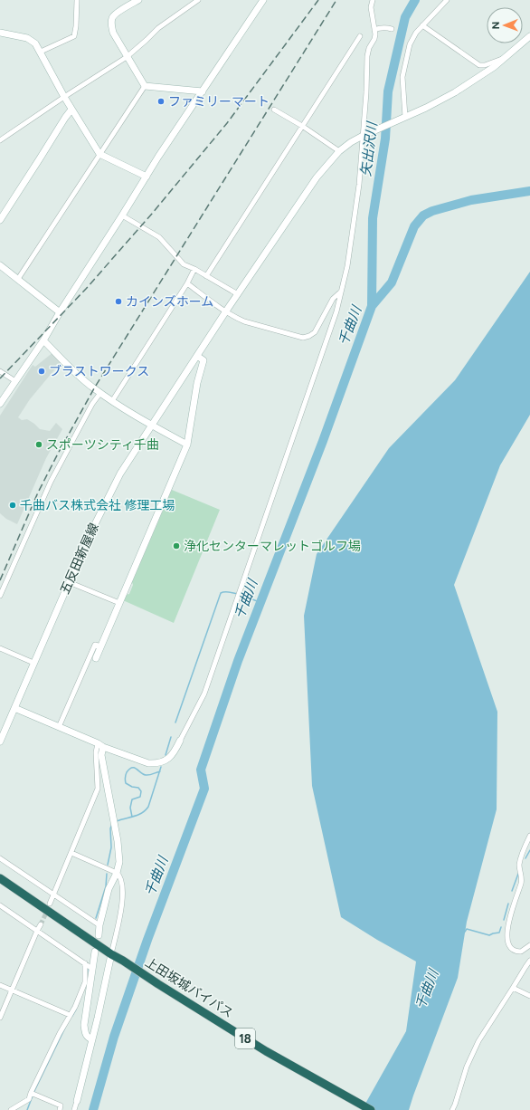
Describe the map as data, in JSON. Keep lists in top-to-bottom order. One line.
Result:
{"streets":{"highway":["上田坂城バイパス","18"],"street":["五反田新屋線"]},"water":["矢出沢川","千曲川"],"places":["ファミリーマート","カインズホーム","ブラストワークス","スポーツシティ千曲","千曲バス株式会社 修理工場","浄化センターマレットゴルフ場"],"north":"left"}
